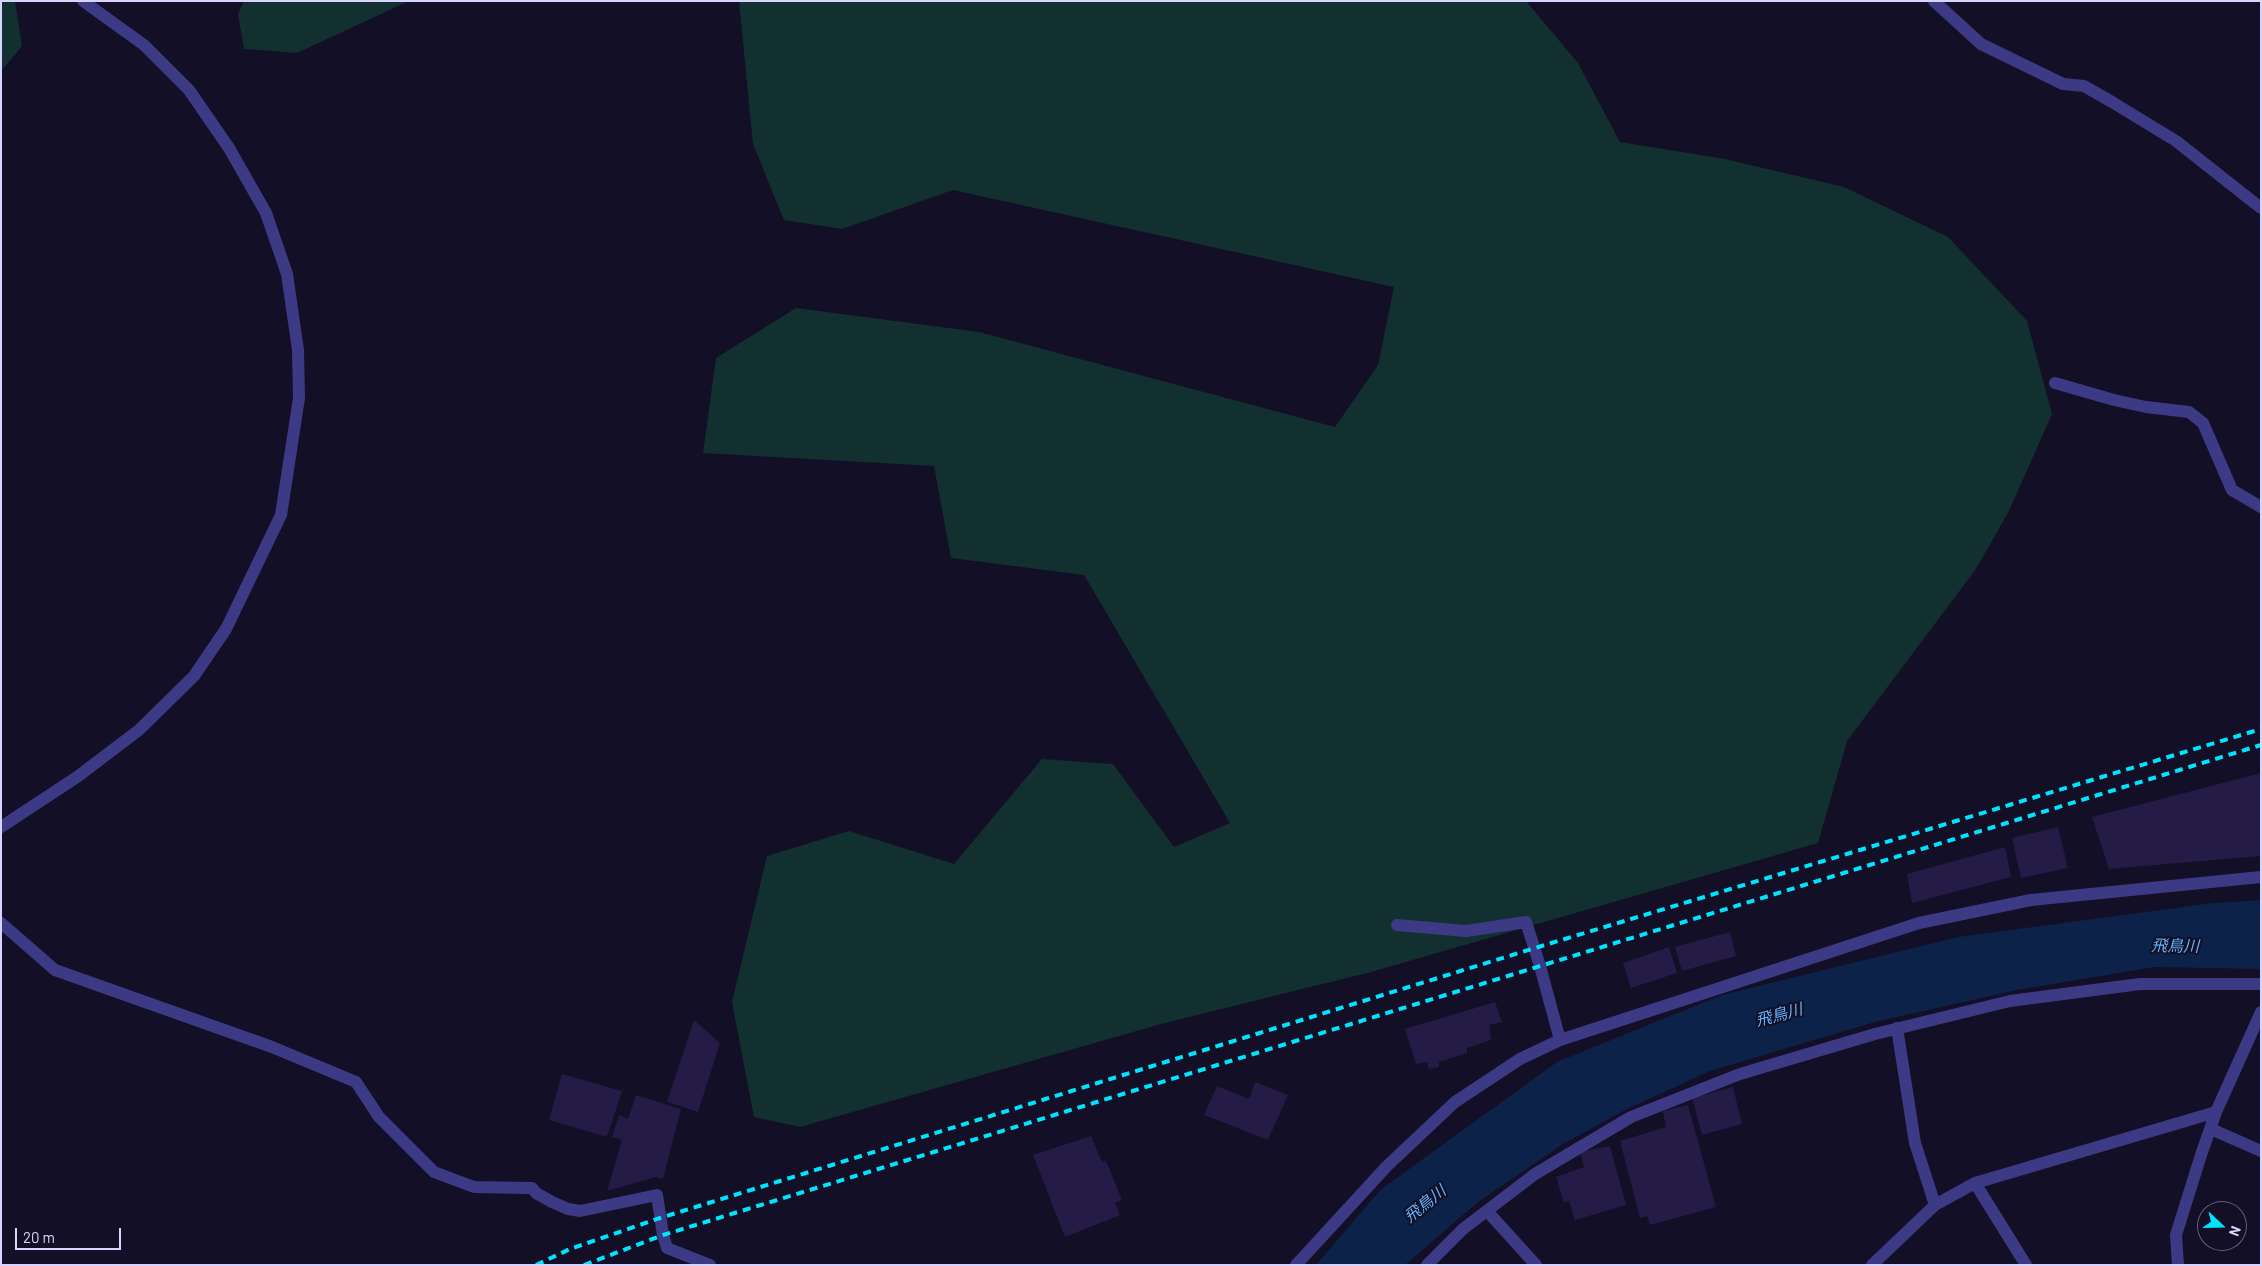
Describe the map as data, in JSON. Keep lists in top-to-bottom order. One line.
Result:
{"water":["飛鳥川"],"scale_bar":"20 m","north":"right"}
